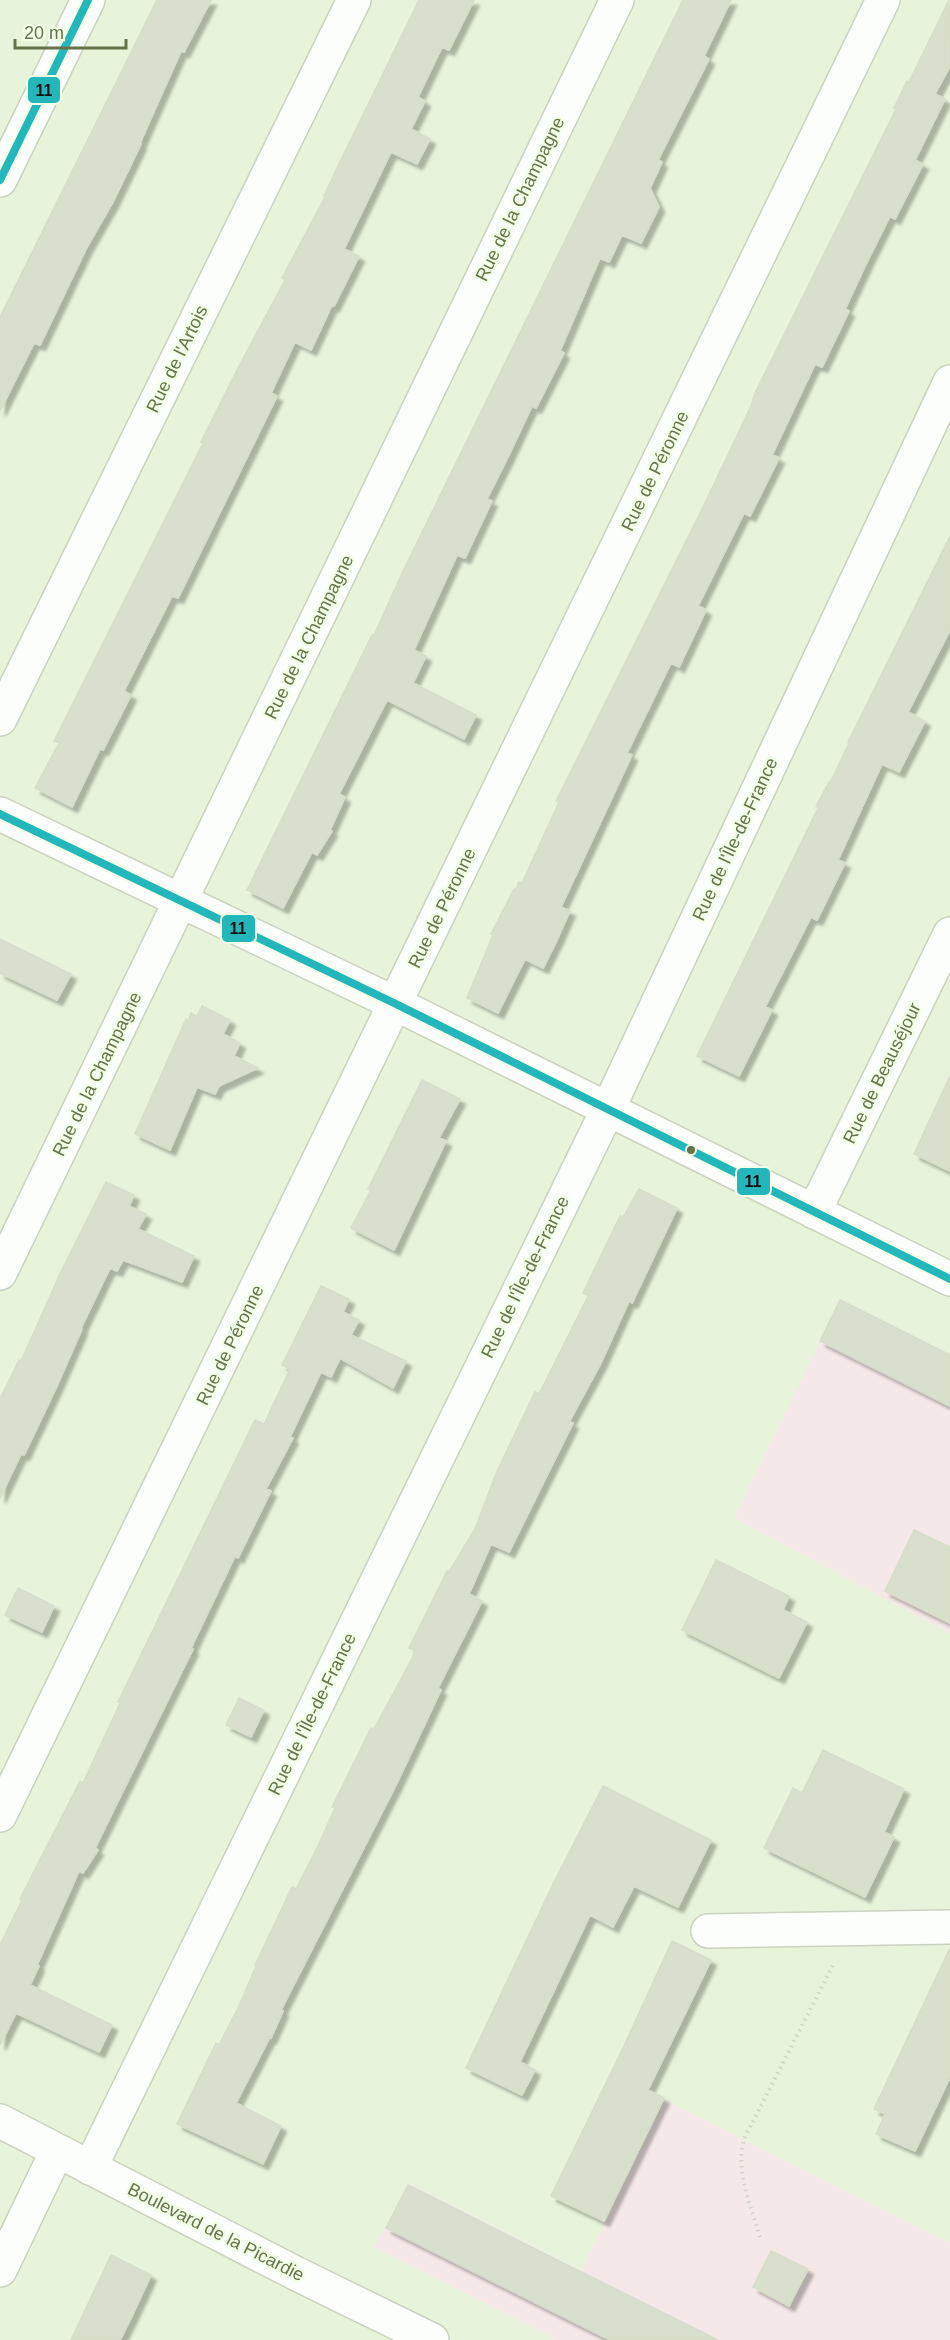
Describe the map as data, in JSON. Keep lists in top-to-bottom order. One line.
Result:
{"streets":{"street":["Rue de la Champagne","Rue de l'Artois","Rue de Péronne","Rue de l'Île-de-France","Rue de Beauséjour","Boulevard de la Picardie"]},"crossings":[["Rue de l'Île-de-France","Boulevard de la Picardie"]],"lines":["transit line 11"],"scale_bar":"20 m"}
